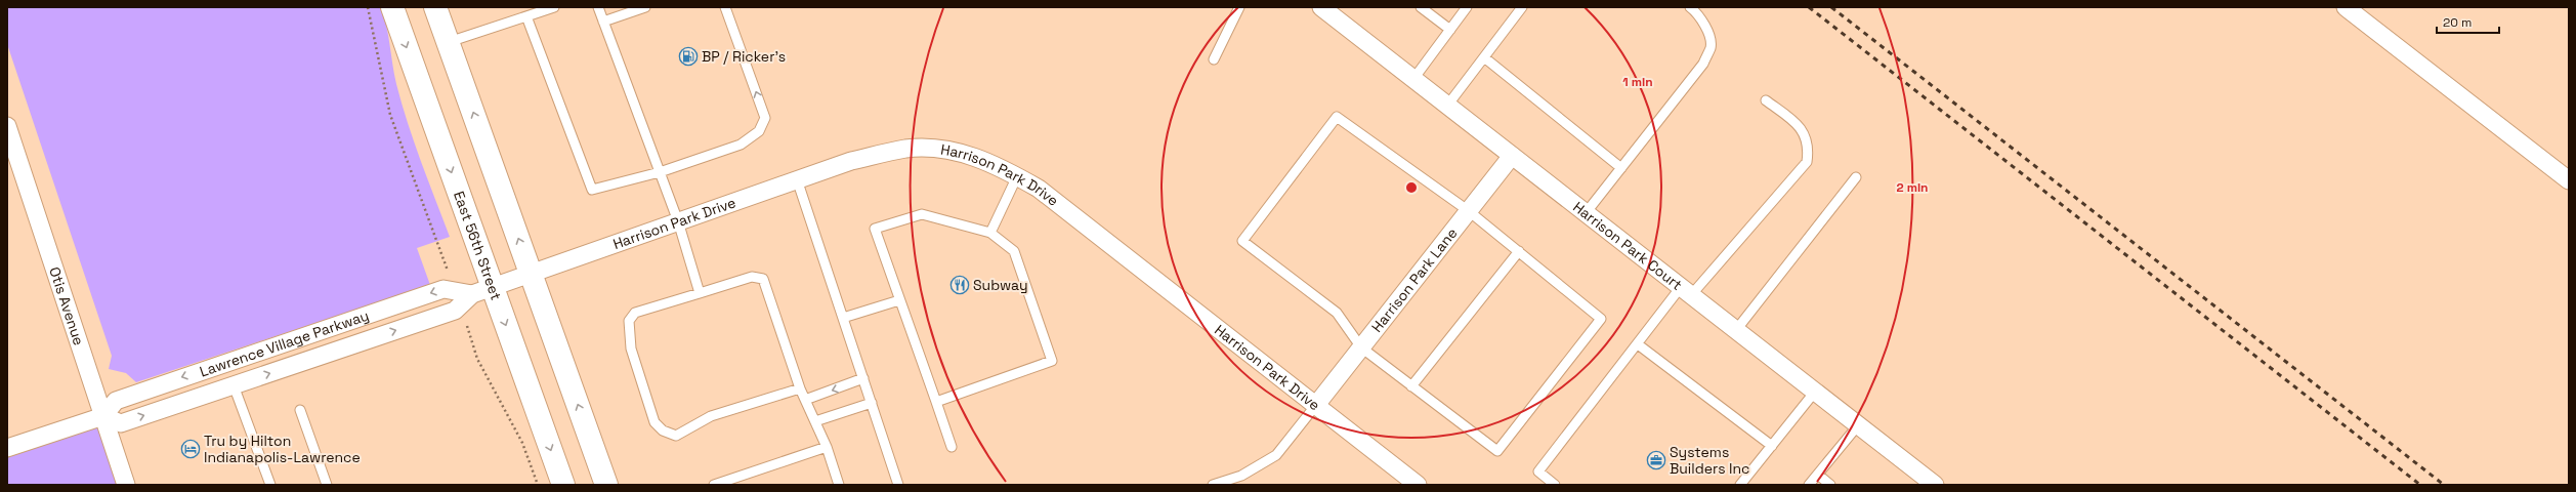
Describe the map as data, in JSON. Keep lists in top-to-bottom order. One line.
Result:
{"streets":{"main road":["East 56th Street"],"street":["Harrison Park Drive","Harrison Park Court","Harrison Park Lane","Otis Avenue","Lawrence Village Parkway"]},"crossings":[["Harrison Park Drive","East 56th Street"],["Harrison Park Drive","Harrison Park Lane"],["Harrison Park Drive","Lawrence Village Parkway"],["East 56th Street","Lawrence Village Parkway"],["Harrison Park Court","Harrison Park Lane"],["Otis Avenue","Lawrence Village Parkway"]],"places":{"fuel station":["BP / Ricker's"],"restaurant":["Subway"],"hotel":["Tru by Hilton Indianapolis-Lawrence"],"office":["Systems Builders Inc"]},"scale_bar":"20 m","rings":["1 min","2 min"]}
